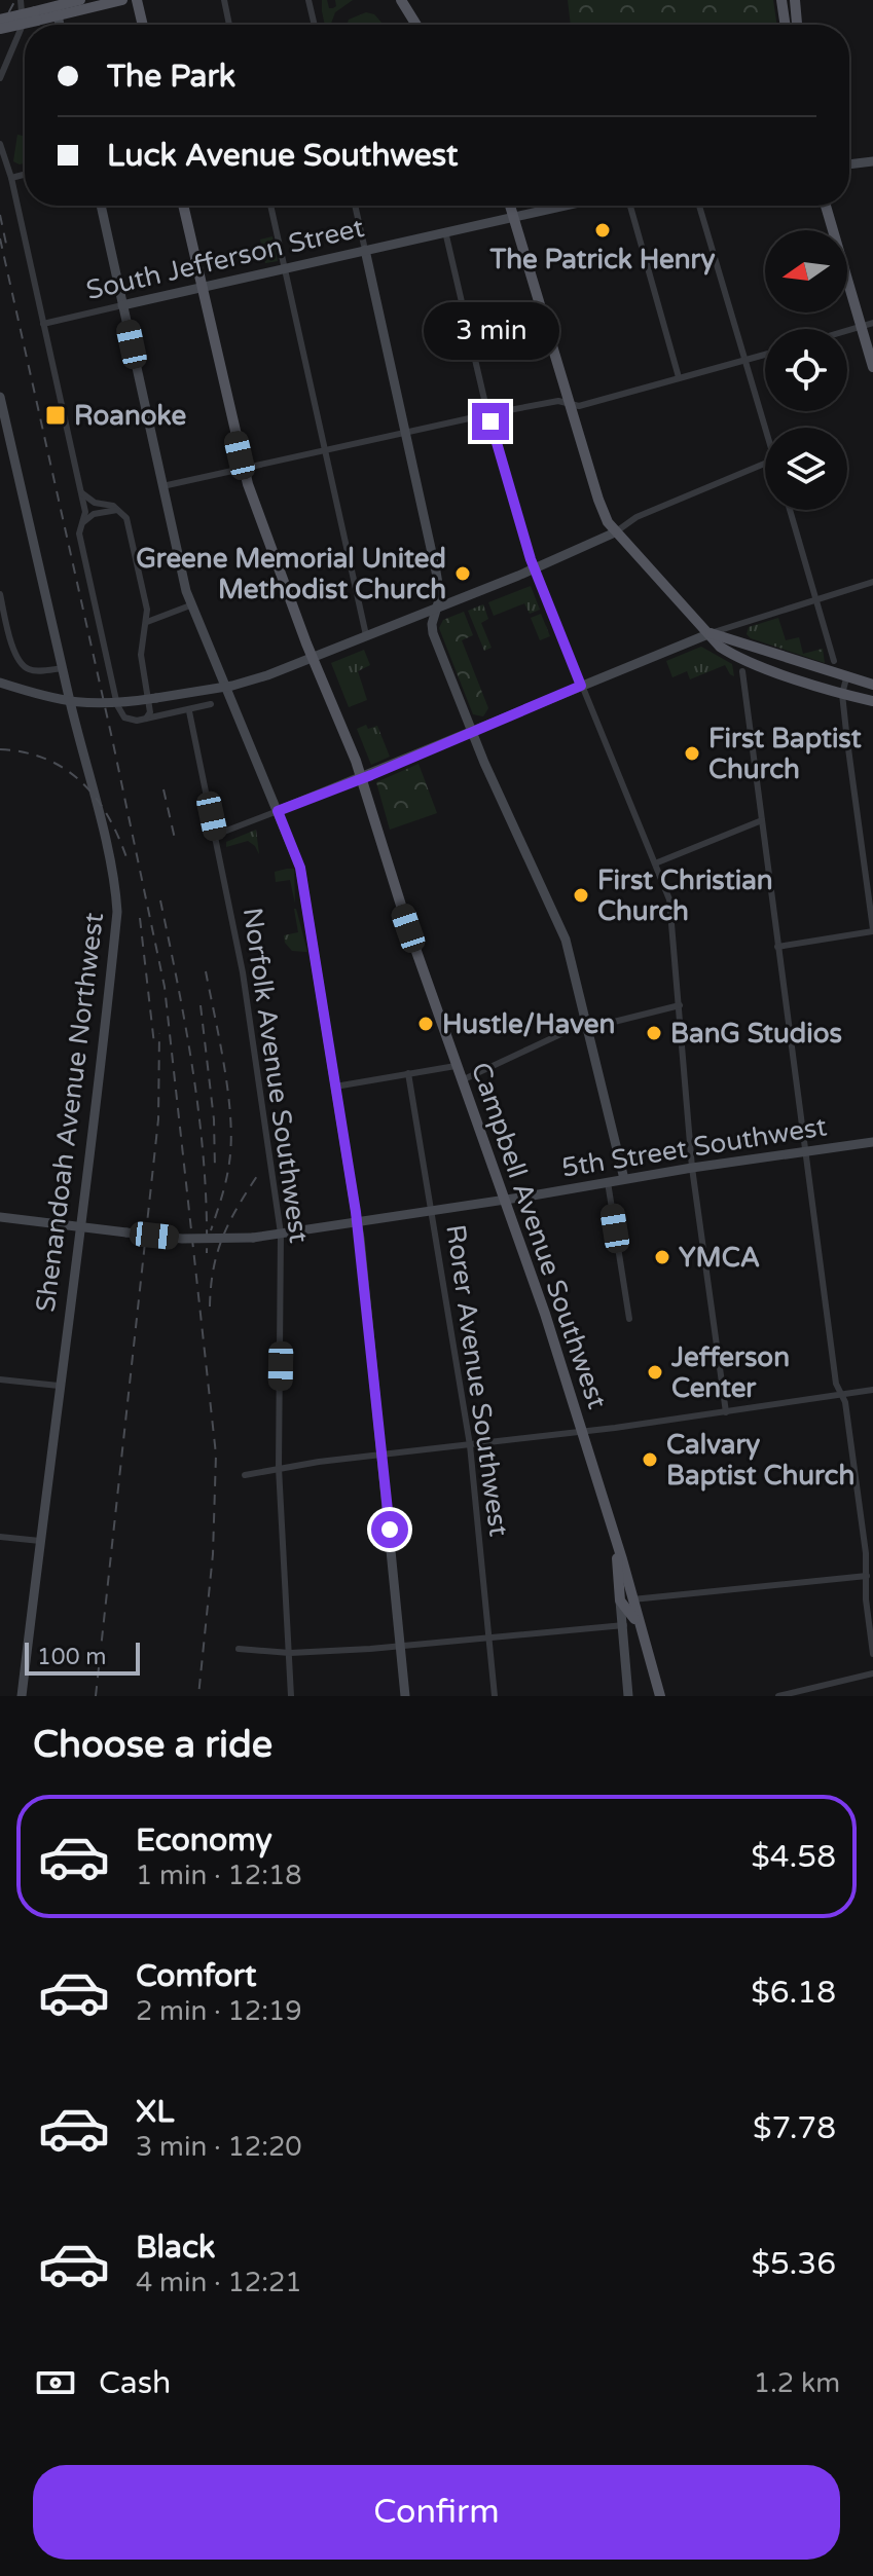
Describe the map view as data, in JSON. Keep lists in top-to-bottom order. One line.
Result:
{"streets":{"main road":["Campbell Avenue Southwest"],"street":["South Jefferson Street","Norfolk Avenue Southwest","Shenandoah Avenue Northwest","5th Street Southwest","Rorer Avenue Southwest"]},"crossings":[["South Jefferson Street","Campbell Avenue Southwest"],["Norfolk Avenue Southwest","5th Street Southwest"],["Shenandoah Avenue Northwest","5th Street Southwest"],["5th Street Southwest","Campbell Avenue Southwest"],["5th Street Southwest","Rorer Avenue Southwest"]],"places":{"other":["The Patrick Henry","Greene Memorial United Methodist Church","First Baptist Church","First Christian Church","Hustle/Haven","BanG Studios","YMCA","Jefferson Center","Calvary Baptist Church"],"transit":["Roanoke"]},"scale_bar":"100 m","north":"left","page":{"banner":["The Park","Luck Avenue Southwest"],"bubble":"3 min","scale":"100 m","heading":"Choose a ride","list":[{"name":"Economy","note":"1 min · 12:18","value":"$4.58"},{"name":"Comfort","note":"2 min · 12:19","value":"$6.18"},{"name":"XL","note":"3 min · 12:20","value":"$7.78"},{"name":"Black","note":"4 min · 12:21","value":"$5.36"}],"pay":["Cash","1.2 km"],"buttons":"Confirm"}}
